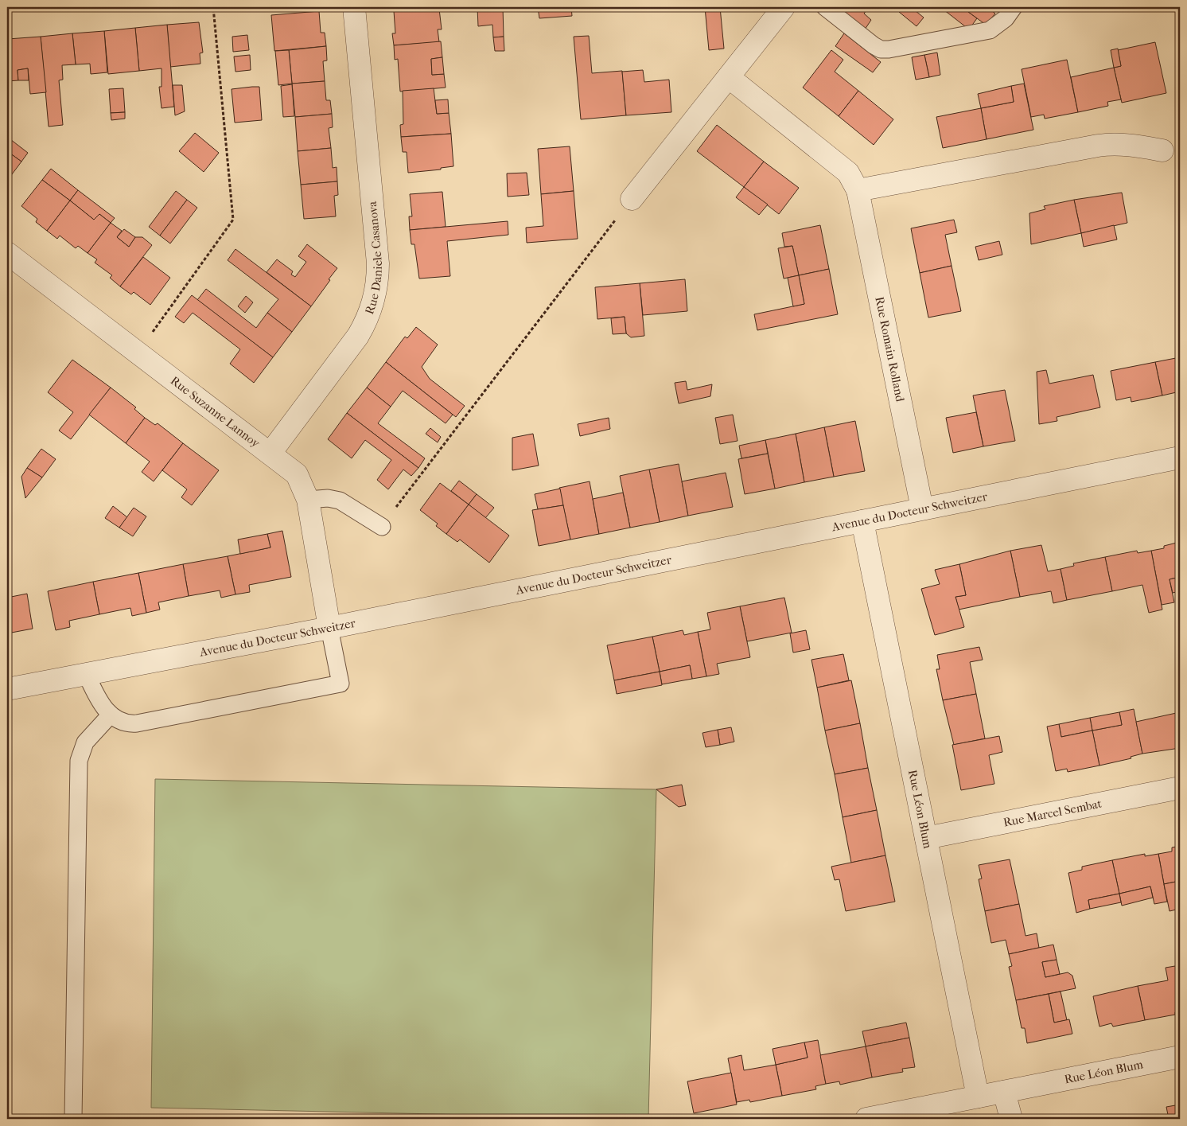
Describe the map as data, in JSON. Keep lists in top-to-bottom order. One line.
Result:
{"streets":{"street":["Rue Daniele Casanova","Rue Romain Rolland","Rue Suzanne Lannoy","Avenue du Docteur Schweitzer","Rue Léon Blum","Rue Marcel Sembat"]},"crossings":[["Rue Daniele Casanova","Rue Suzanne Lannoy"],["Rue Romain Rolland","Avenue du Docteur Schweitzer"],["Rue Suzanne Lannoy","Avenue du Docteur Schweitzer"],["Avenue du Docteur Schweitzer","Rue Léon Blum"],["Rue Léon Blum","Rue Marcel Sembat"]]}
